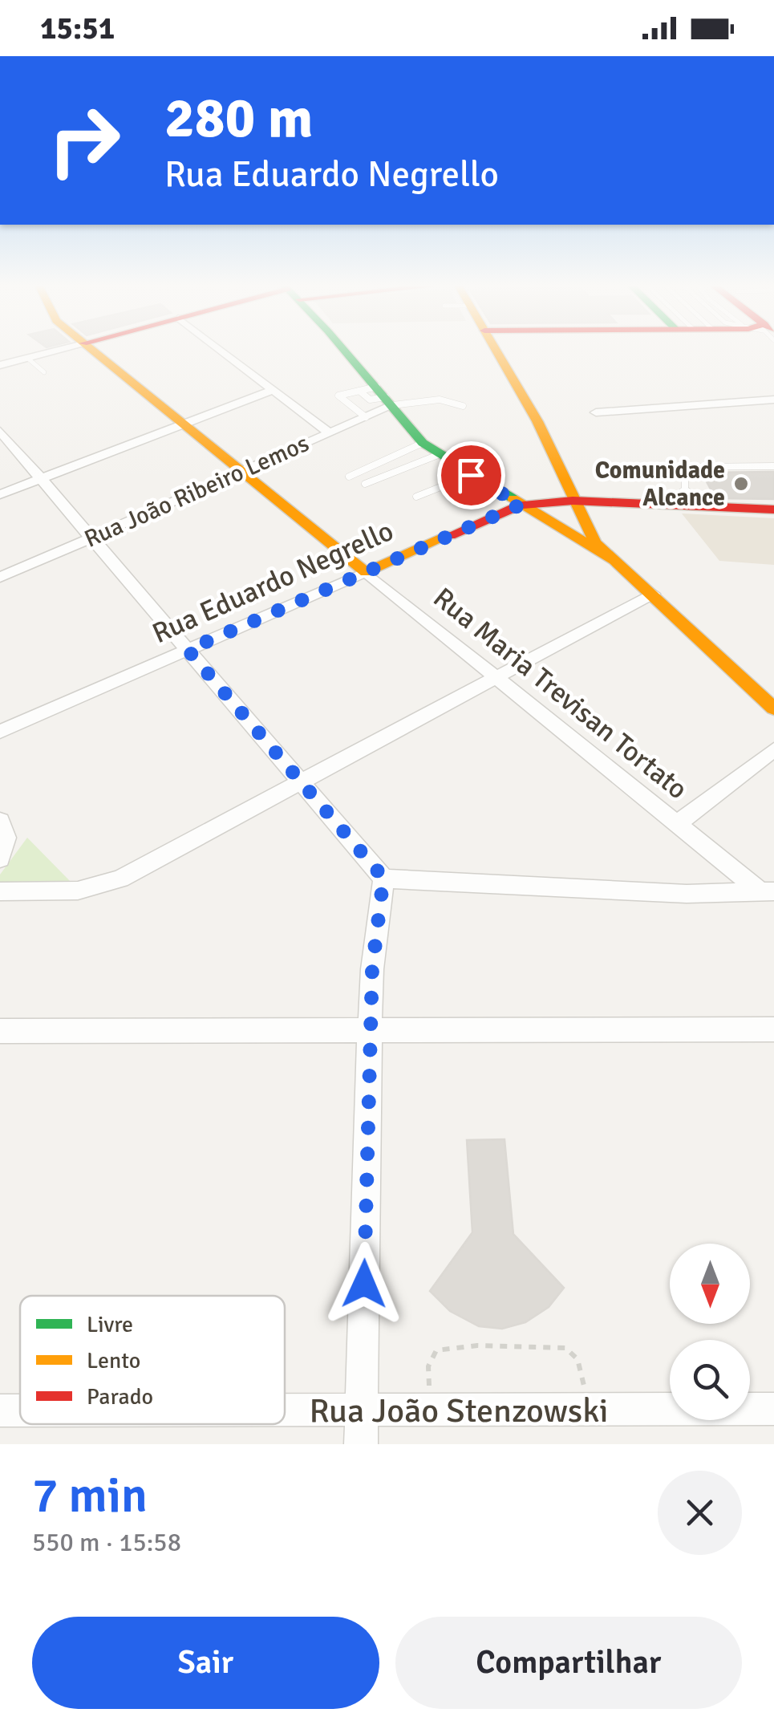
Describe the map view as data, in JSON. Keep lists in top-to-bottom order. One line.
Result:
{"streets":{"main road":["Rua Eduardo Negrello","Rua Maria Trevisan Tortato"],"street":["Rua João Ribeiro Lemos","Rua João Stenzowski"]},"crossings":[["Rua João Ribeiro Lemos","Rua Maria Trevisan Tortato"],["Rua Eduardo Negrello","Rua Maria Trevisan Tortato"]],"places":["Comunidade Alcance"],"legend":["Livre","Lento","Parado"],"north":"bottom","page":{"status":"15:51","turn":["280 m","Rua Eduardo Negrello"],"heading":["7 min","550 m · 15:58"],"buttons":["Sair","Compartilhar"]}}
